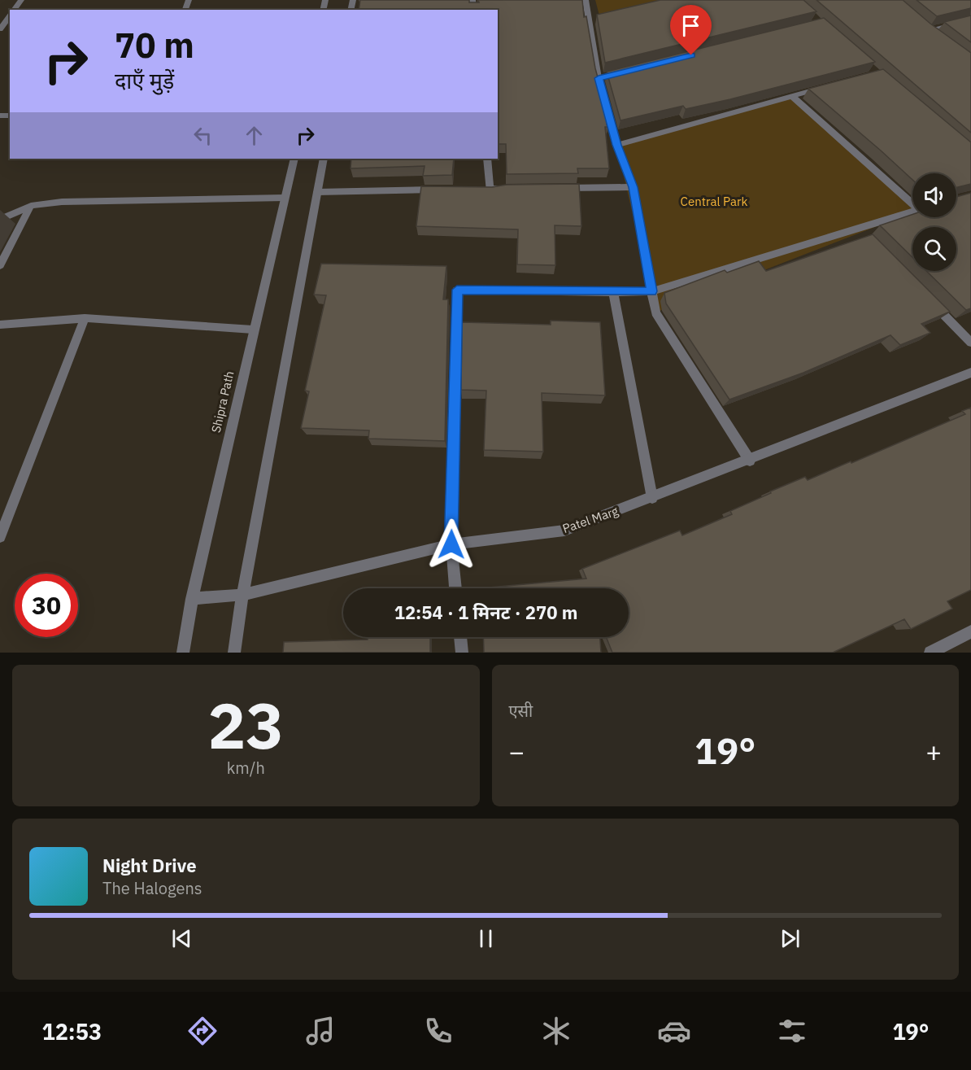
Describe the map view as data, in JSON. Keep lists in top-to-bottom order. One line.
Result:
{"streets":{"street":["Shipra Path","Patel Marg"]},"crossings":[["Shipra Path","Patel Marg"]],"parks":["Central Park"],"page":{"turn":["70 m","दाएँ मुड़ें"],"limit":"30","trip":"12:54 · 1 मिनट · 270 m","tile":[["23","km/h"],"एसी"],"heat":["−","19°","+"],"song":["Night Drive","The Halogens"],"tabs":["12:53","19°"]}}
